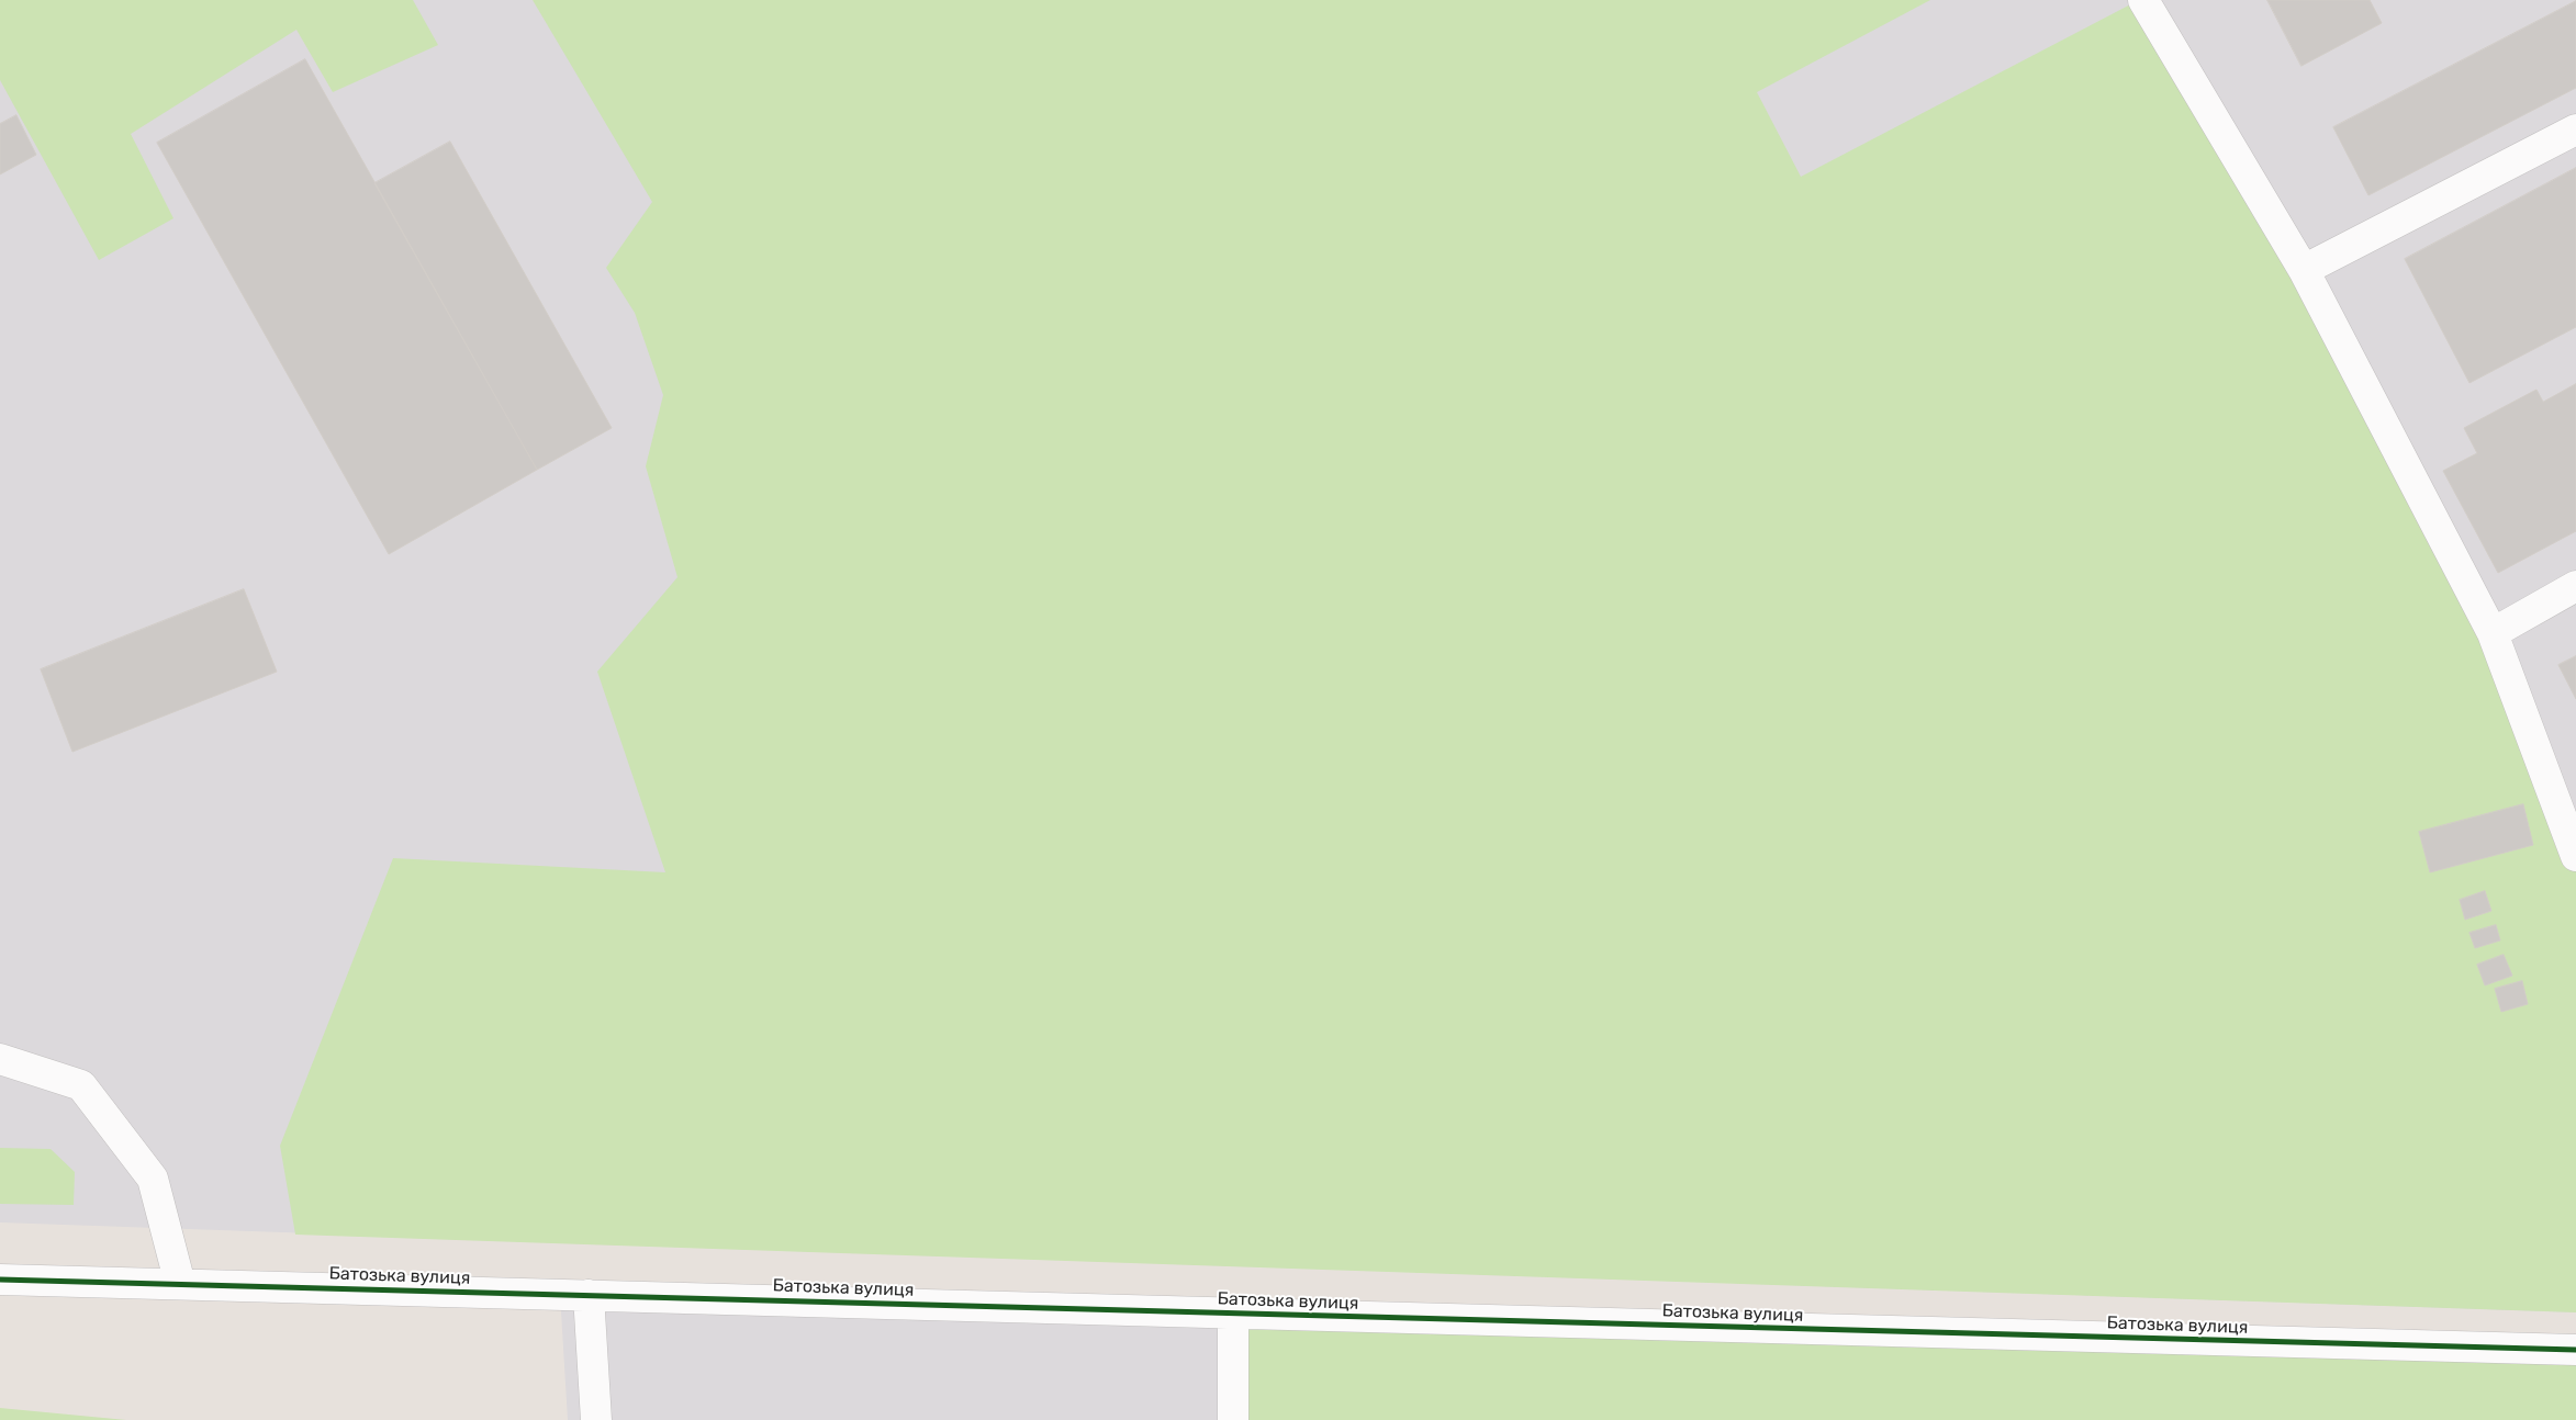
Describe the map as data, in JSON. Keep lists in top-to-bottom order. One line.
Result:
{"streets":{"street":["Батозька вулиця"]}}
